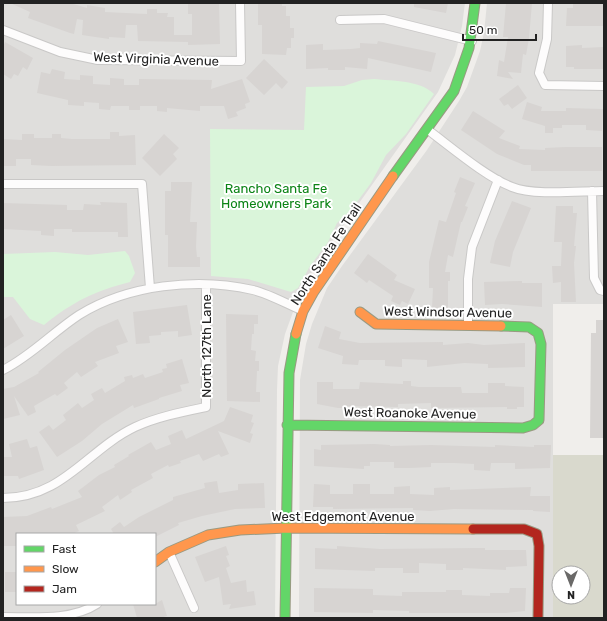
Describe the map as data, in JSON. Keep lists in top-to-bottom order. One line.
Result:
{"streets":{"street":["West Virginia Avenue","North Santa Fe Trail","West Windsor Avenue","North 127th Lane","West Roanoke Avenue","West Edgemont Avenue"]},"crossings":[["North Santa Fe Trail","West Roanoke Avenue"],["North Santa Fe Trail","West Edgemont Avenue"],["West Windsor Avenue","West Roanoke Avenue"]],"parks":["Rancho Santa Fe Homeowners Park"],"legend":["Fast","Slow","Jam"],"scale_bar":"50 m","north":"bottom"}
